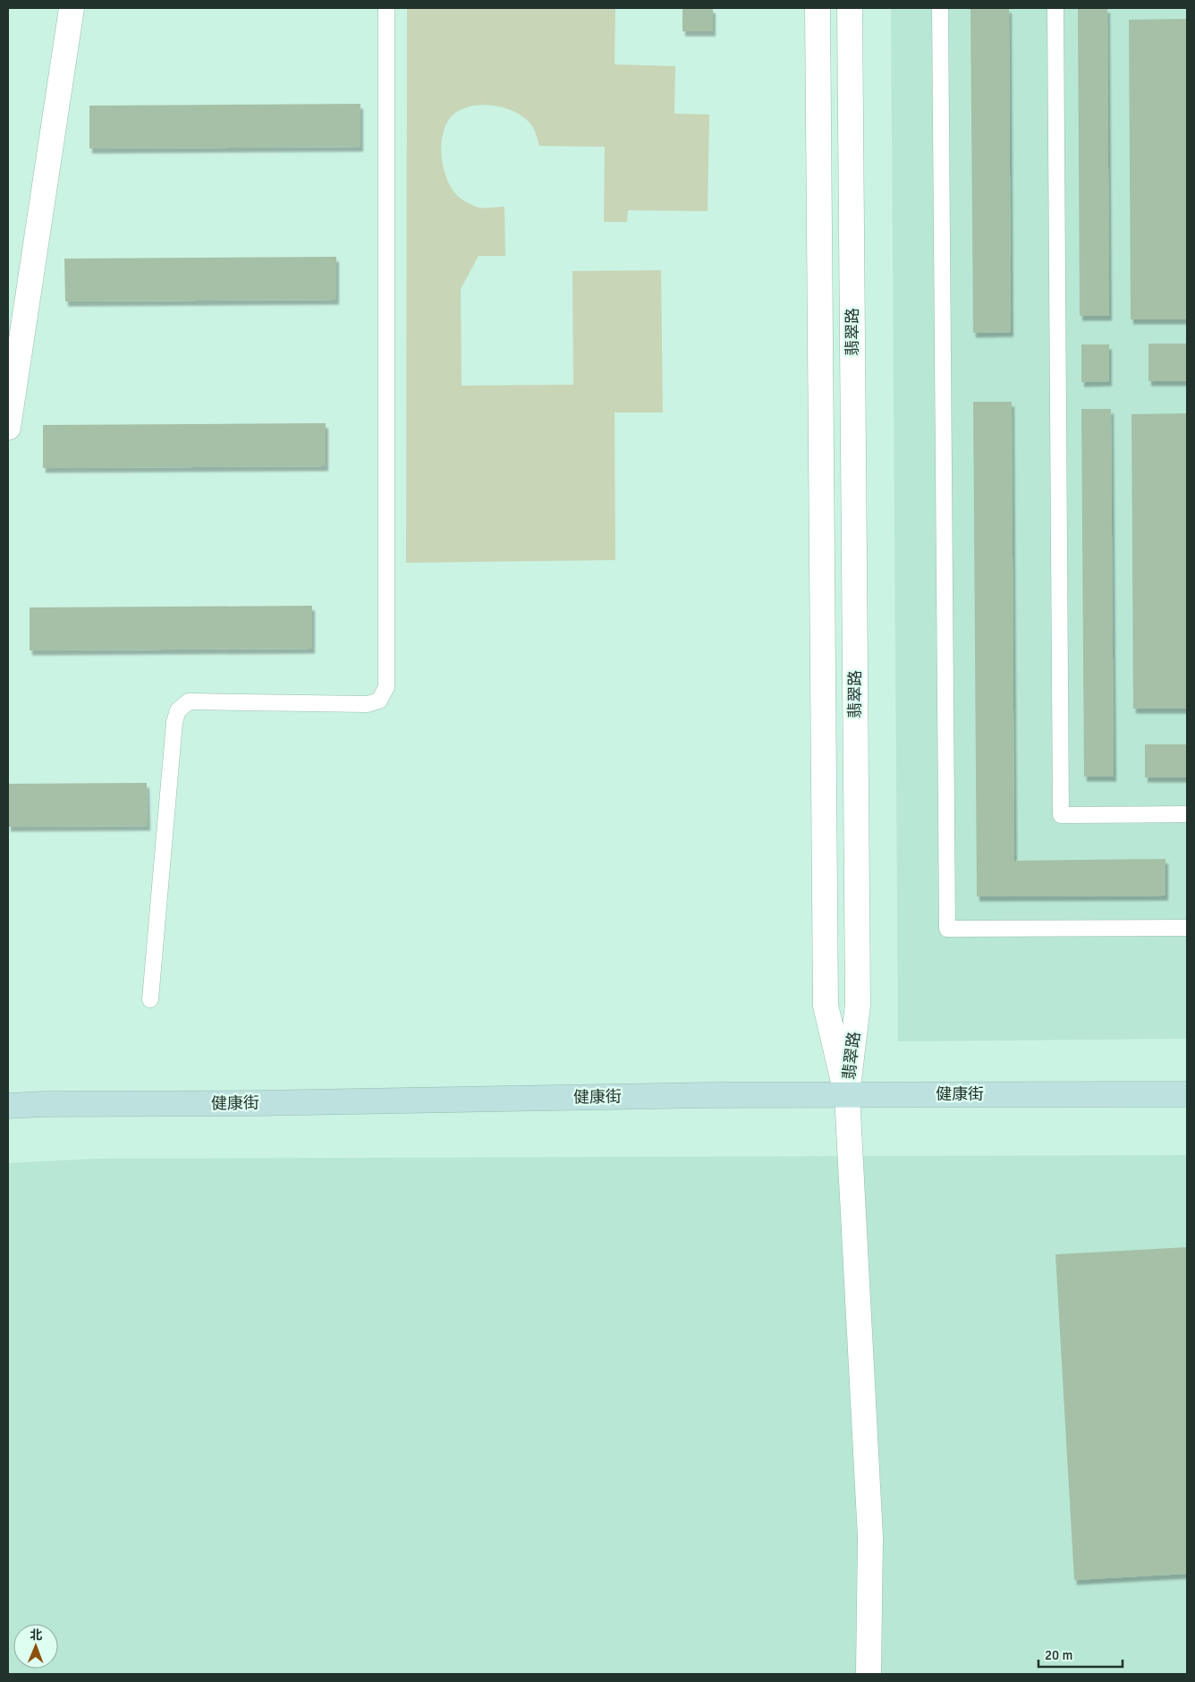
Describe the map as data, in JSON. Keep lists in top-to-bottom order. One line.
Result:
{"streets":{"main road":["健康街"],"street":["翡翠路"]},"crossings":[["翡翠路","健康街"]],"scale_bar":"20 m","north":"top"}
